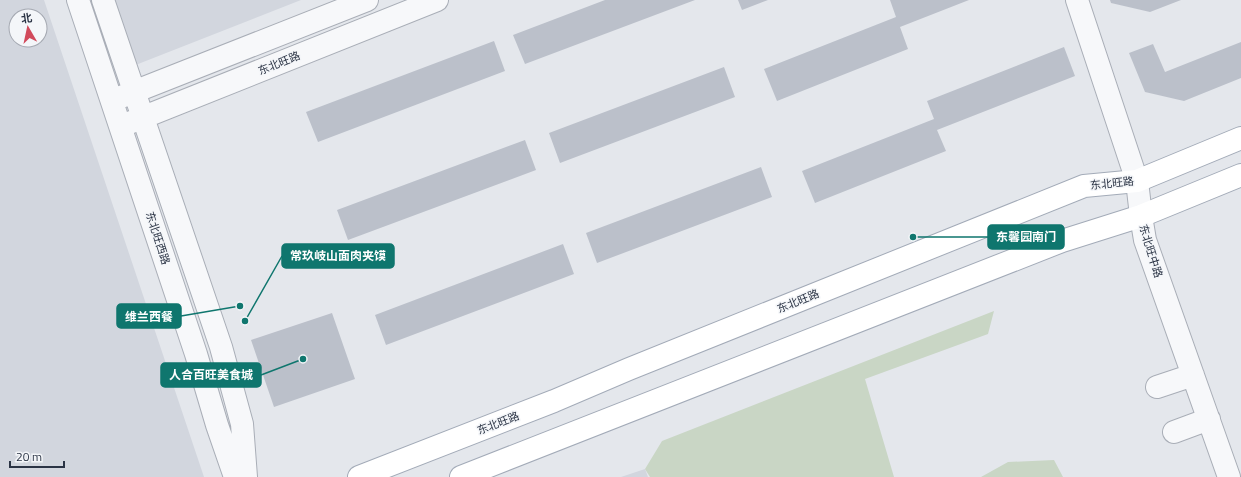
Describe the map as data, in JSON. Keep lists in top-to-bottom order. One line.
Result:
{"streets":{"main road":["东北旺路"],"street":["东北旺西路","东北旺中路"]},"crossings":[["东北旺路","东北旺西路"],["东北旺路","东北旺中路"]],"places":["东馨园南门","维兰西餐","常玖岐山面肉夹馍","人合百旺美食城"],"scale_bar":"20 m","north":"top"}
